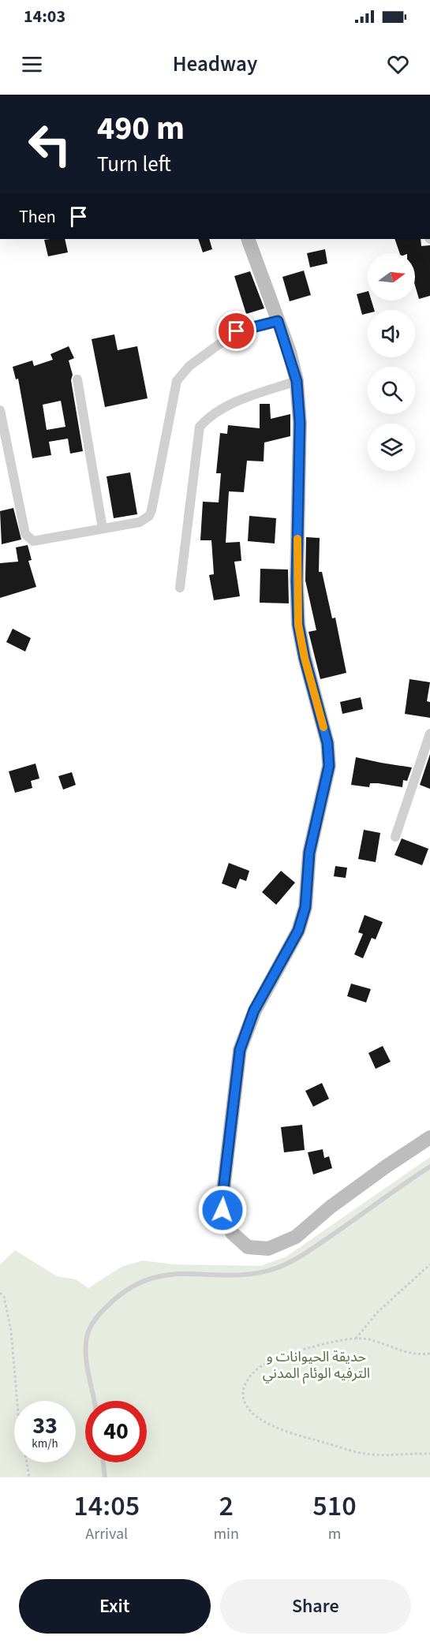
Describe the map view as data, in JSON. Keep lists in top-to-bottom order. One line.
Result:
{"parks":["حديقة الحيوانات و الترفيه الوئام المدني"],"north":"right","page":{"status":"14:03","header":"Headway","turn":["490 m","Turn left"],"then":"Then","speed":"33 km/h","limit":"40","eta":["14:05","Arrival","2","min","510","m"],"buttons":["Exit","Share"]}}
